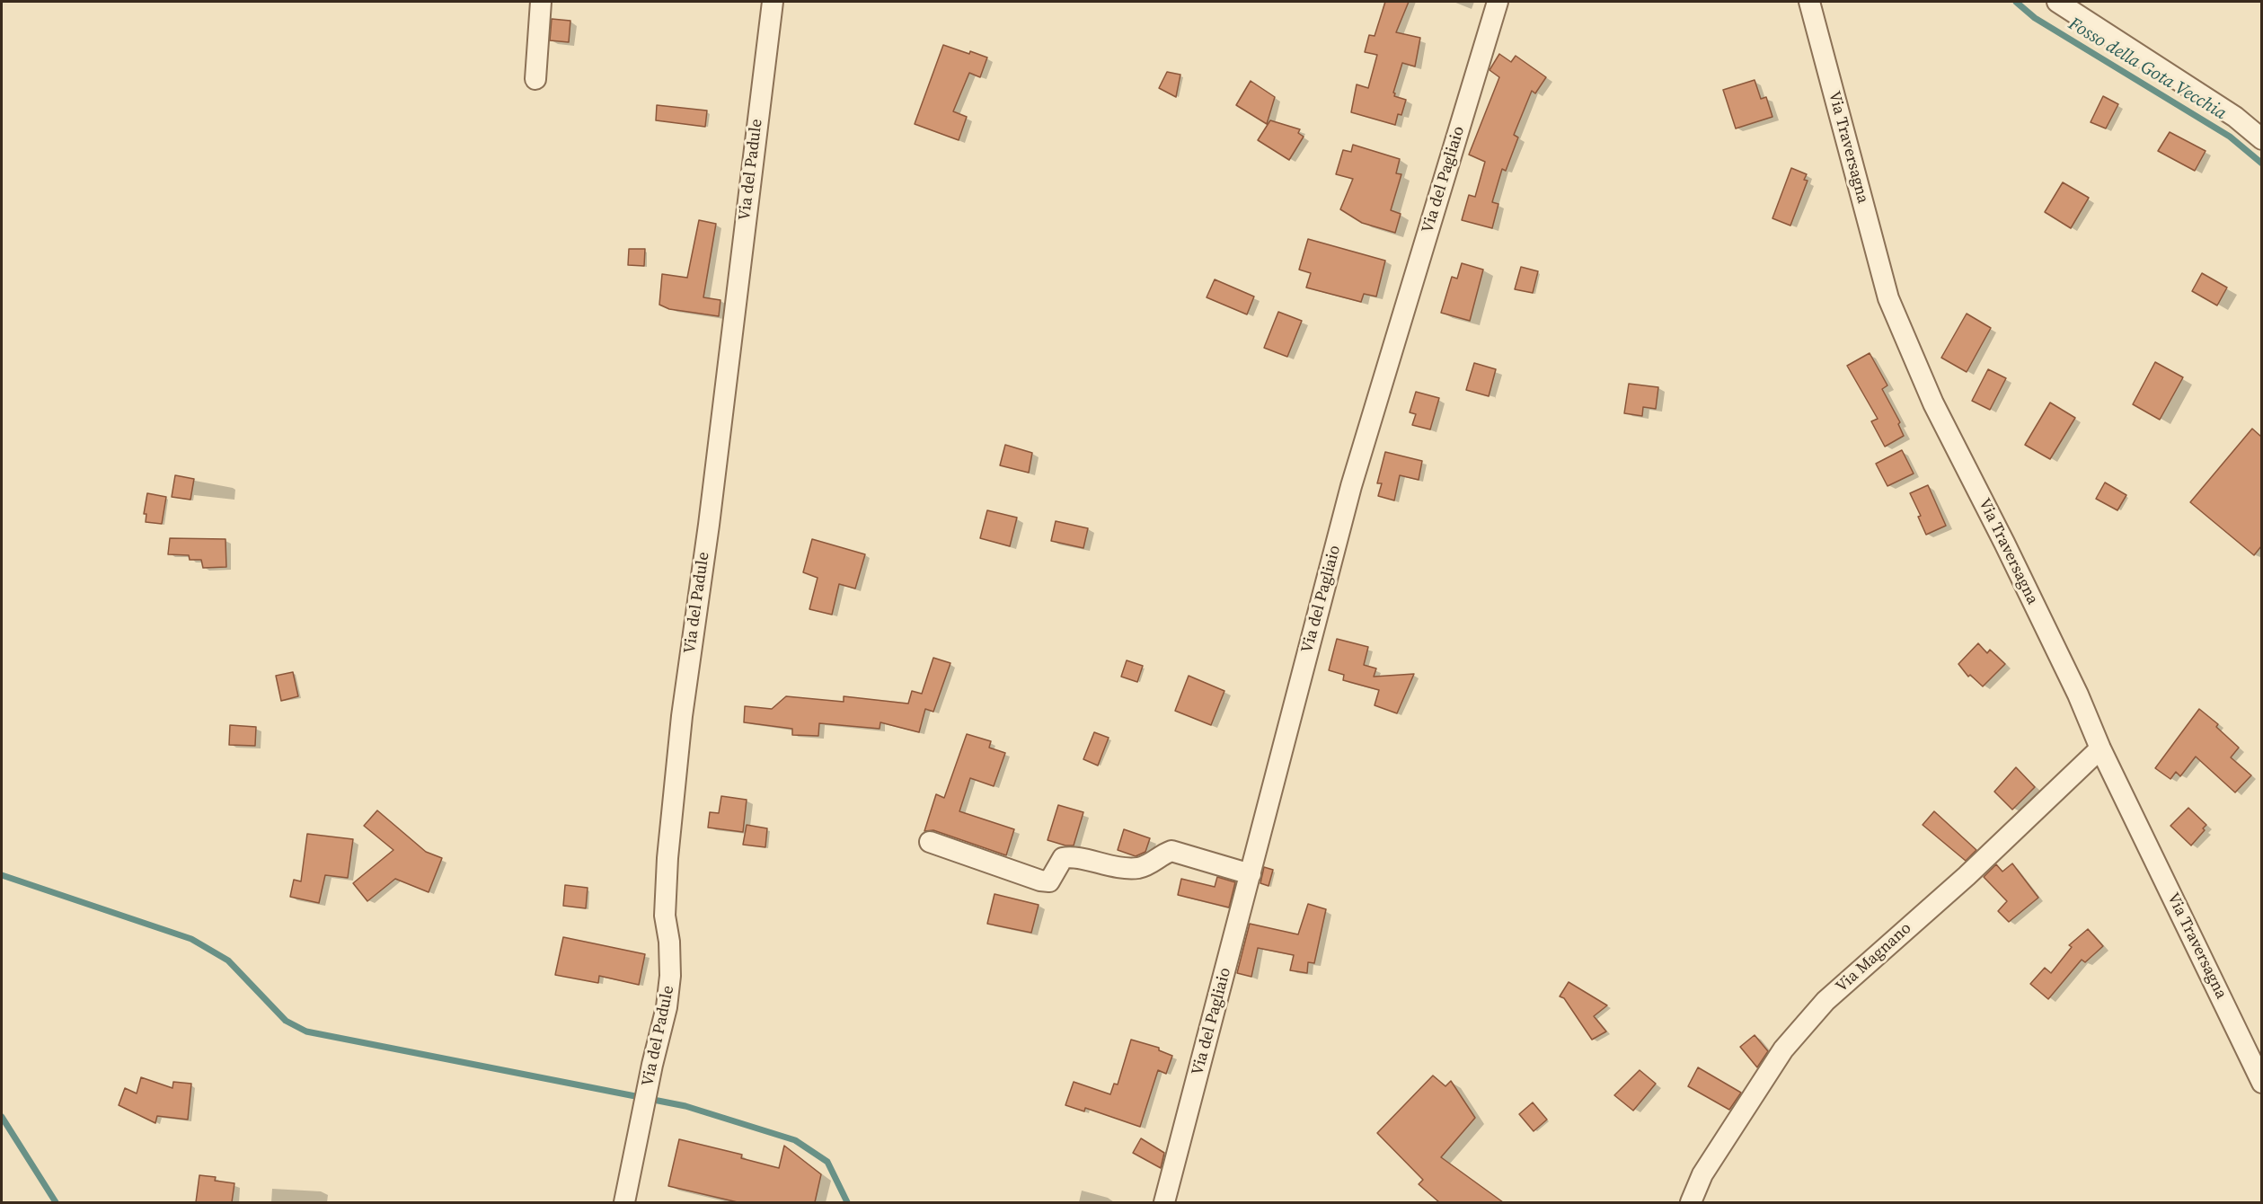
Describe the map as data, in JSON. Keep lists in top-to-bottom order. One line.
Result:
{"streets":{"street":["Via Traversagna","Via del Padule","Via del Pagliaio","Via Magnano"]},"crossings":[["Via Traversagna","Via Magnano"]],"water":["Fosso della Gota Vecchia"]}
